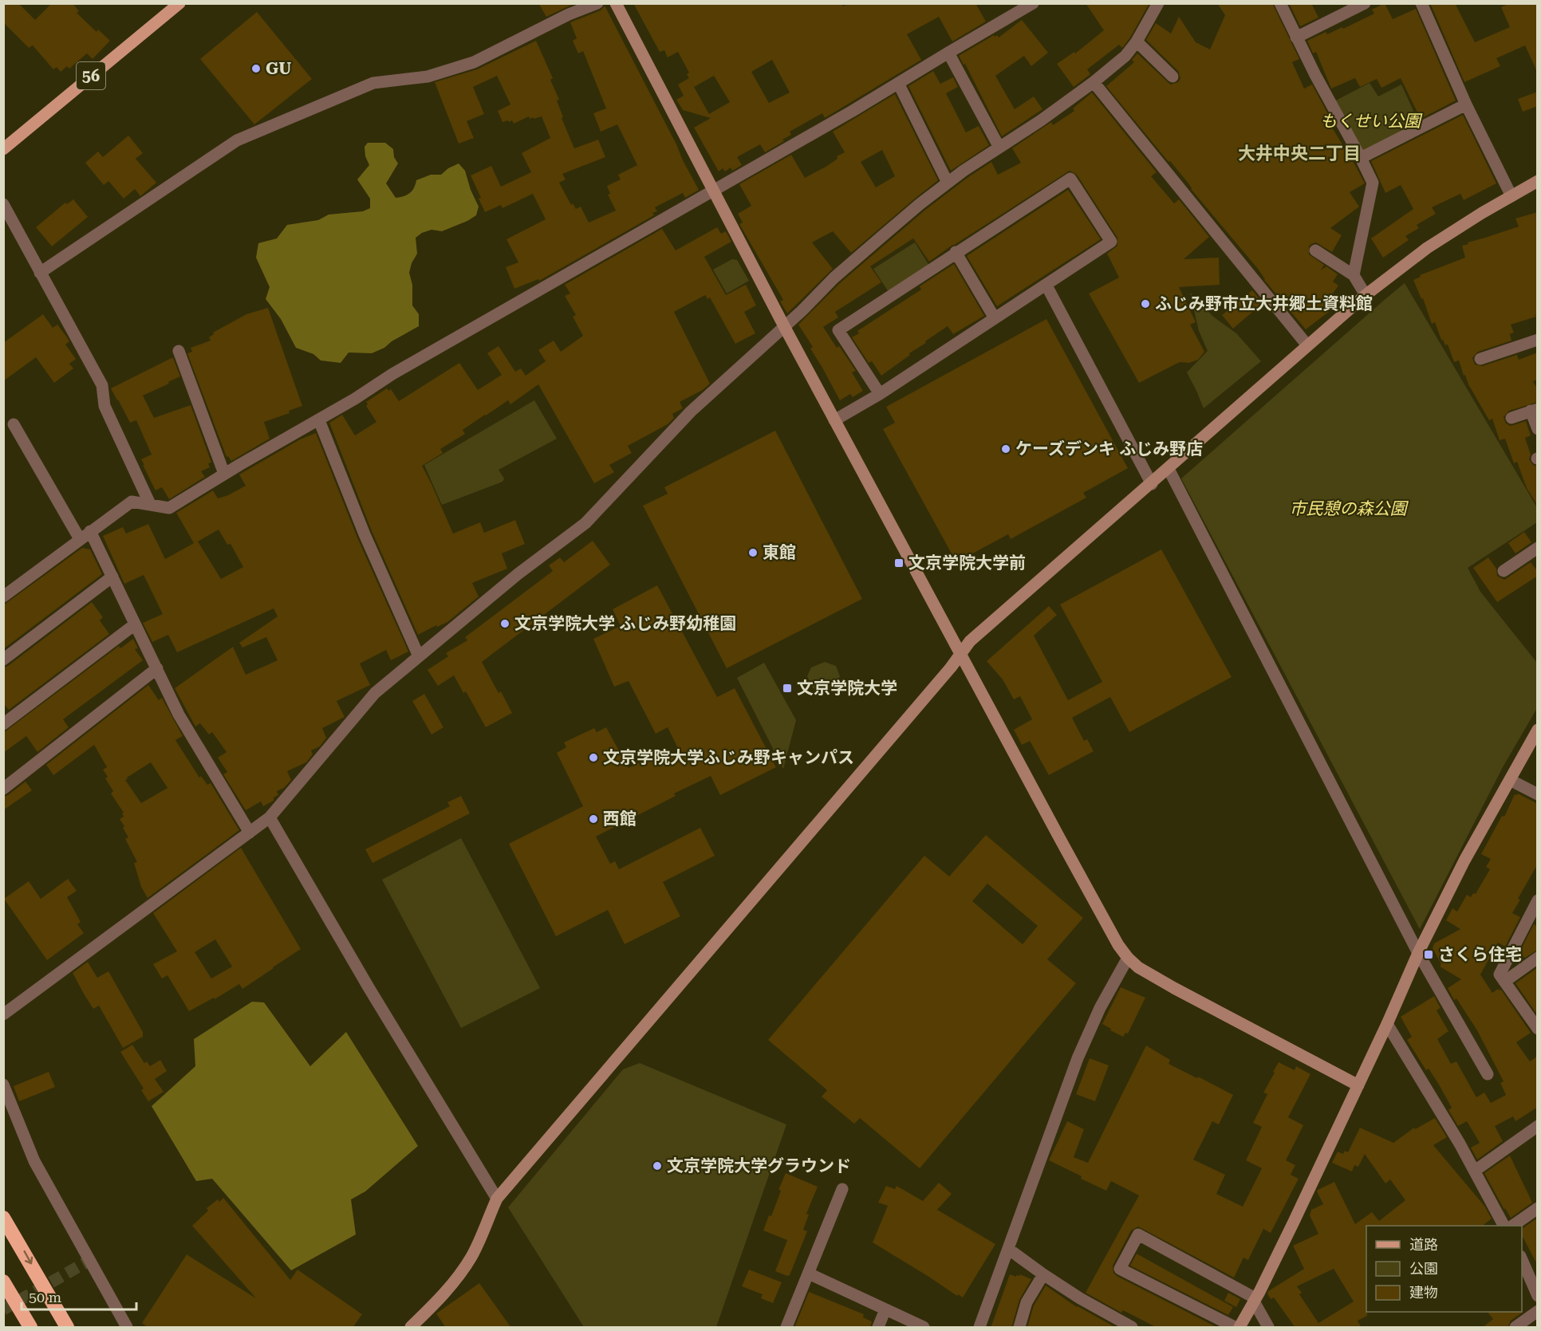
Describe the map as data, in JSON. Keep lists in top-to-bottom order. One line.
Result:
{"streets":{"main road":["56"]},"districts":["大井中央二丁目"],"parks":["もくせい公園","市民憩の森公園"],"places":{"other":["GU","ふじみ野市立大井郷土資料館","ケーズデンキ ふじみ野店","東館","文京学院大学 ふじみ野幼稚園","文京学院大学ふじみ野キャンパス","西館","文京学院大学グラウンド"],"transit":["文京学院大学前","文京学院大学","さくら住宅"]},"legend":["道路","公園","建物"],"scale_bar":"50 m"}
